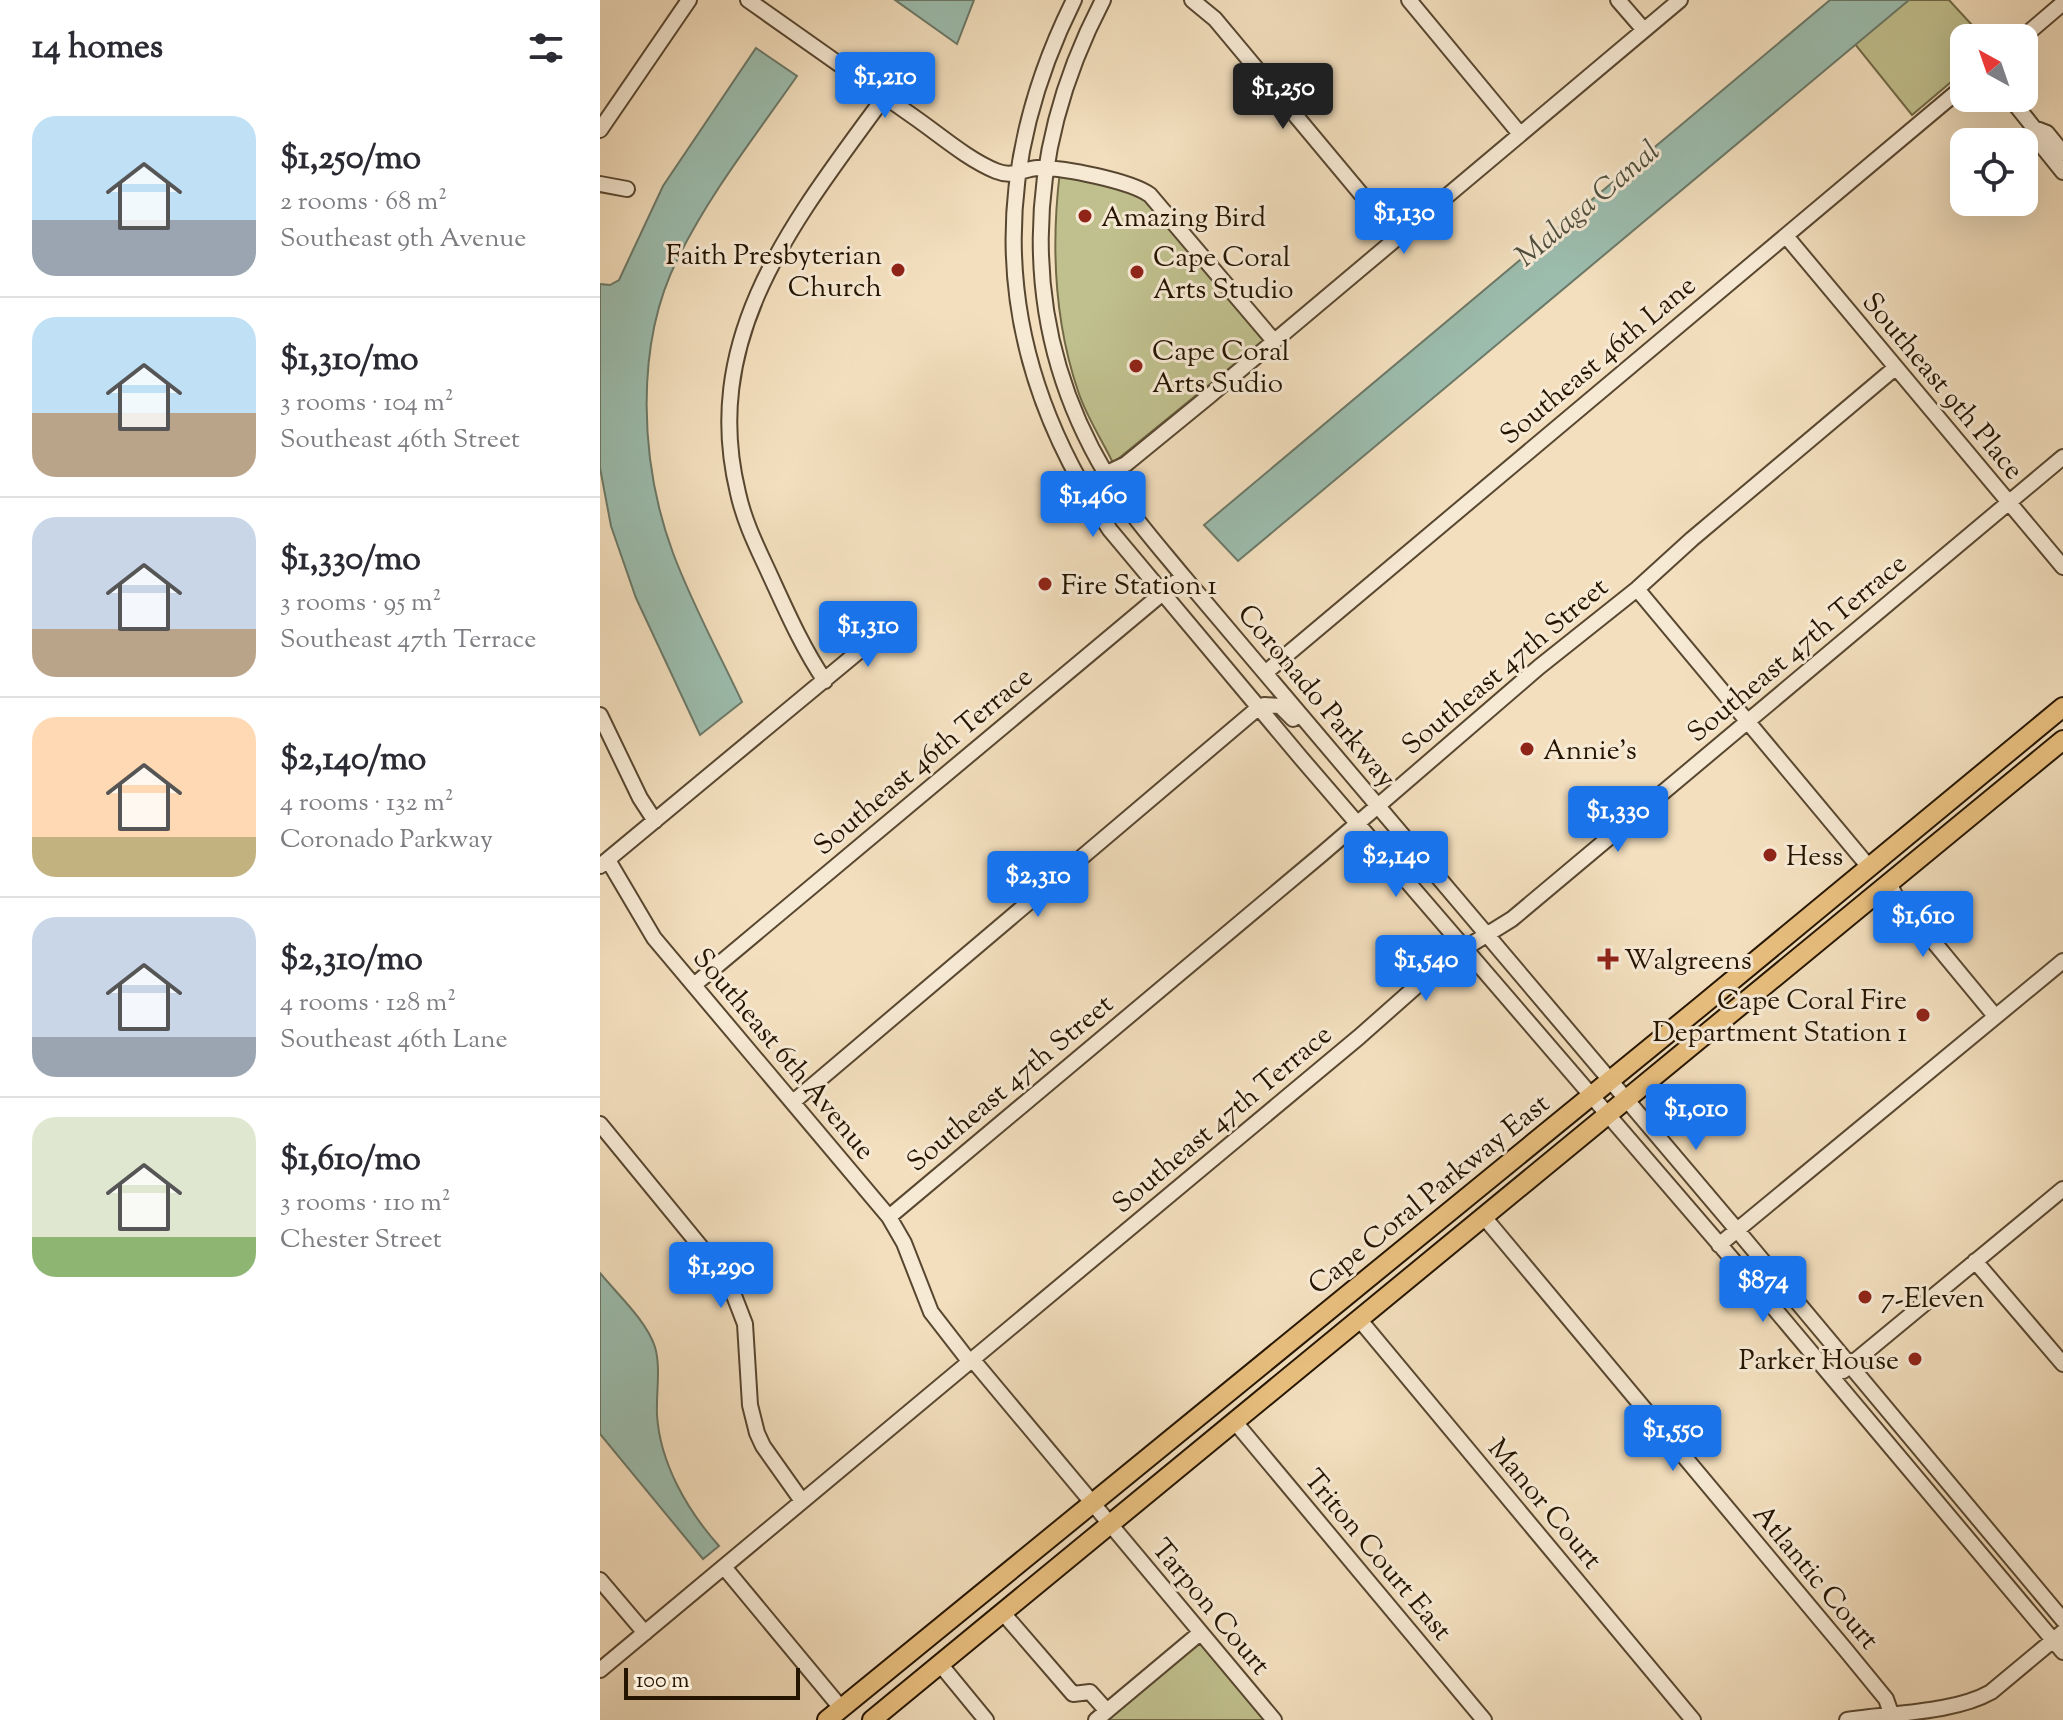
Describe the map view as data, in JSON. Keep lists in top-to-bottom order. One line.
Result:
{"streets":{"main road":["Cape Coral Parkway East"],"street":["Southeast 46th Lane","Southeast 9th Place","Southeast 47th Terrace","Southeast 47th Street","Coronado Parkway","Southeast 46th Terrace","Southeast 6th Avenue","Manor Court","Triton Court East","Atlantic Court","Tarpon Court"]},"crossings":[["Southeast 46th Lane","Southeast 9th Place"],["Southeast 46th Lane","Coronado Parkway"],["Southeast 9th Place","Southeast 47th Terrace"],["Southeast 9th Place","Southeast 47th Street"],["Southeast 47th Terrace","Coronado Parkway"],["Southeast 47th Terrace","Southeast 6th Avenue"],["Southeast 47th Street","Coronado Parkway"],["Southeast 47th Street","Southeast 6th Avenue"],["Coronado Parkway","Southeast 46th Terrace"],["Coronado Parkway","Cape Coral Parkway East"],["Southeast 46th Terrace","Southeast 6th Avenue"],["Southeast 6th Avenue","Cape Coral Parkway East"],["Southeast 6th Avenue","Tarpon Court"],["Cape Coral Parkway East","Manor Court"],["Cape Coral Parkway East","Triton Court East"],["Cape Coral Parkway East","Atlantic Court"],["Cape Coral Parkway East","Tarpon Court"]],"water":["Malaga Canal"],"places":{"other":["Amazing Bird","Faith Presbyterian Church","Cape Coral Arts Studio","Cape Coral Arts Sudio","Fire Station 1","Annie's","Hess","Cape Coral Fire Department Station 1","7-Eleven","Parker House"],"health":["Walgreens"]},"scale_bar":"100 m","north":"top left","page":{"heading":"14 homes","price":["$1,210","$1,250","$1,130","$1,460","$1,310","$1,330","$2,140","$2,310","$1,610","$1,540","$1,010","$1,290","$874","$1,550"],"list":[{"name":"$1,250/mo","note":"2 rooms · 68 m² · Southeast 9th Avenue"},{"name":"$1,310/mo","note":"3 rooms · 104 m² · Southeast 46th Street"},{"name":"$1,330/mo","note":"3 rooms · 95 m² · Southeast 47th Terrace"},{"name":"$2,140/mo","note":"4 rooms · 132 m² · Coronado Parkway"},{"name":"$2,310/mo","note":"4 rooms · 128 m² · Southeast 46th Lane"},{"name":"$1,610/mo","note":"3 rooms · 110 m² · Chester Street"}],"scale":"100 m"}}
